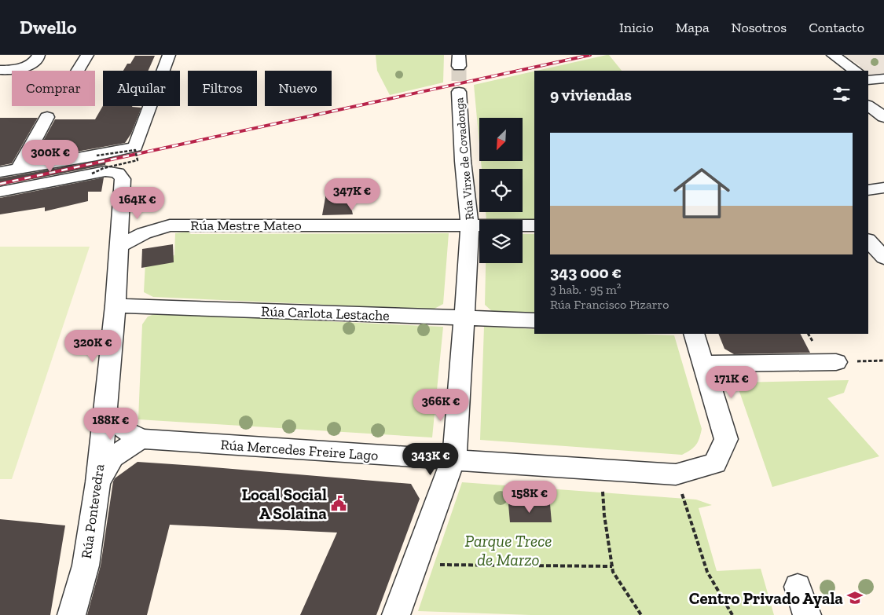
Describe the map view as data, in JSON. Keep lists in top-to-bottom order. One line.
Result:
{"streets":{"street":["Rúa Virxe de Covadonga","Rúa Mestre Mateo","Rúa Carlota Lestache","Rúa Mercedes Freire Lago","Rúa Pontevedra"]},"crossings":[["Rúa Virxe de Covadonga","Rúa Mestre Mateo"],["Rúa Virxe de Covadonga","Rúa Carlota Lestache"],["Rúa Virxe de Covadonga","Rúa Mercedes Freire Lago"],["Rúa Mestre Mateo","Rúa Pontevedra"],["Rúa Carlota Lestache","Rúa Pontevedra"]],"parks":["Parque Trece de Marzo"],"places":{"public building":["Local Social A Solaina"],"school or university":["Centro Privado Ayala"]},"north":"bottom left","page":{"header":"Dwello","nav":["Inicio","Mapa","Nosotros","Contacto"],"chip":["Comprar","Alquilar","Filtros","Nuevo"],"heading":"9 viviendas","list":[{"name":"343 000 €","note":"3 hab. · 95 m² · Rúa Francisco Pizarro"}],"price":["300K €","347K €","164K €","320K €","171K €","366K €","188K €","343K €","158K €"]}}
